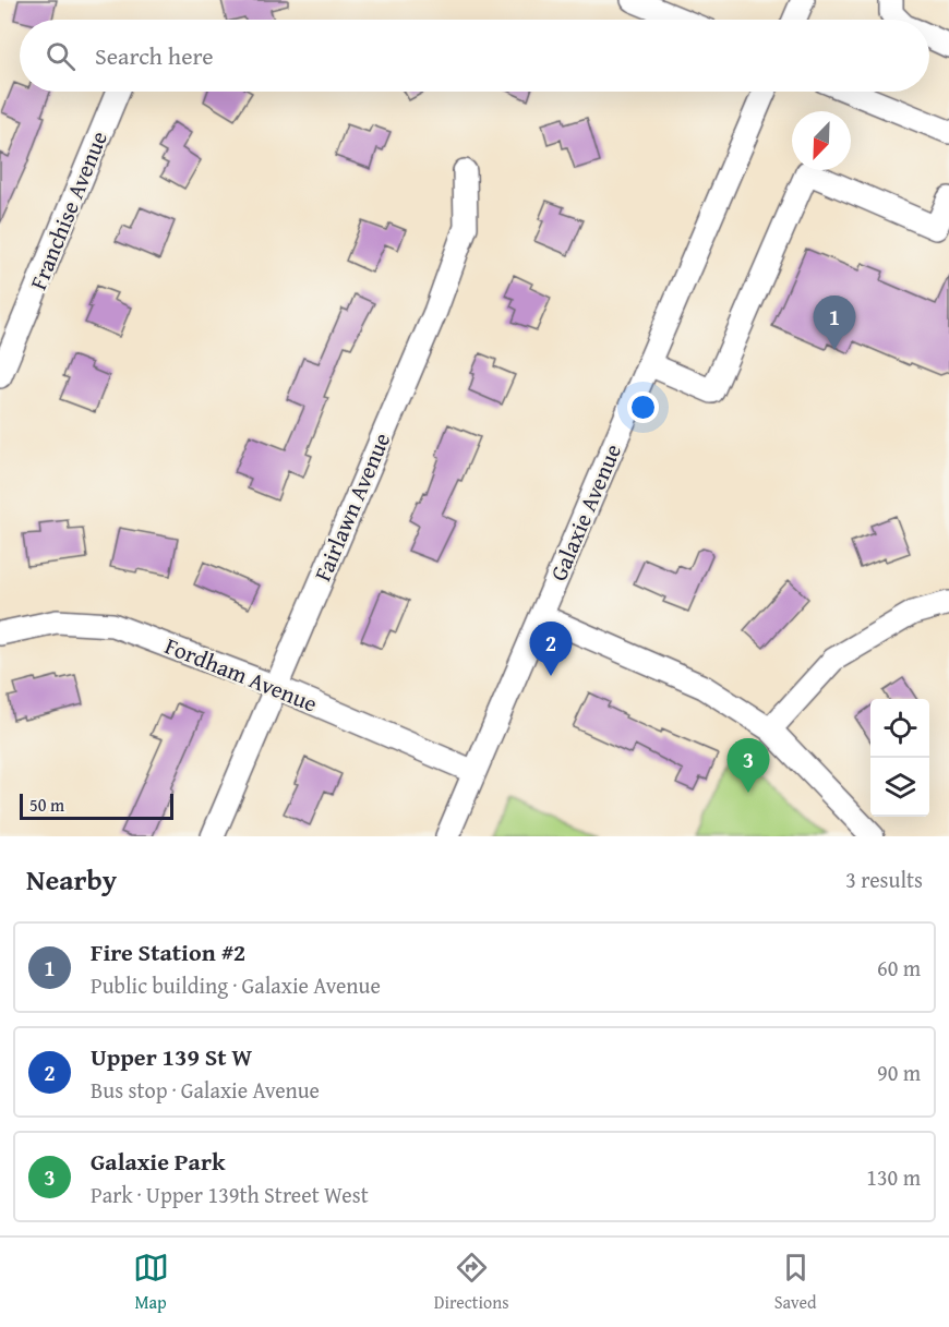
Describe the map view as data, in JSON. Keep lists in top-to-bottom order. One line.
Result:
{"streets":{"street":["Franchise Avenue","Fairlawn Avenue","Galaxie Avenue","Fordham Avenue"]},"crossings":[["Fairlawn Avenue","Fordham Avenue"],["Galaxie Avenue","Fordham Avenue"]],"scale_bar":"50 m","north":"bottom left","page":{"search":"Search here","pins":["1","2","3"],"scale":"50 m","heading":["Nearby","3 results"],"list":[{"mark":"1","name":"Fire Station #2","note":"Public building · Galaxie Avenue","value":"60 m"},{"mark":"2","name":"Upper 139 St W","note":"Bus stop · Galaxie Avenue","value":"90 m"},{"mark":"3","name":"Galaxie Park","note":"Park · Upper 139th Street West","value":"130 m"}],"nav":["Map","Directions","Saved"]}}
